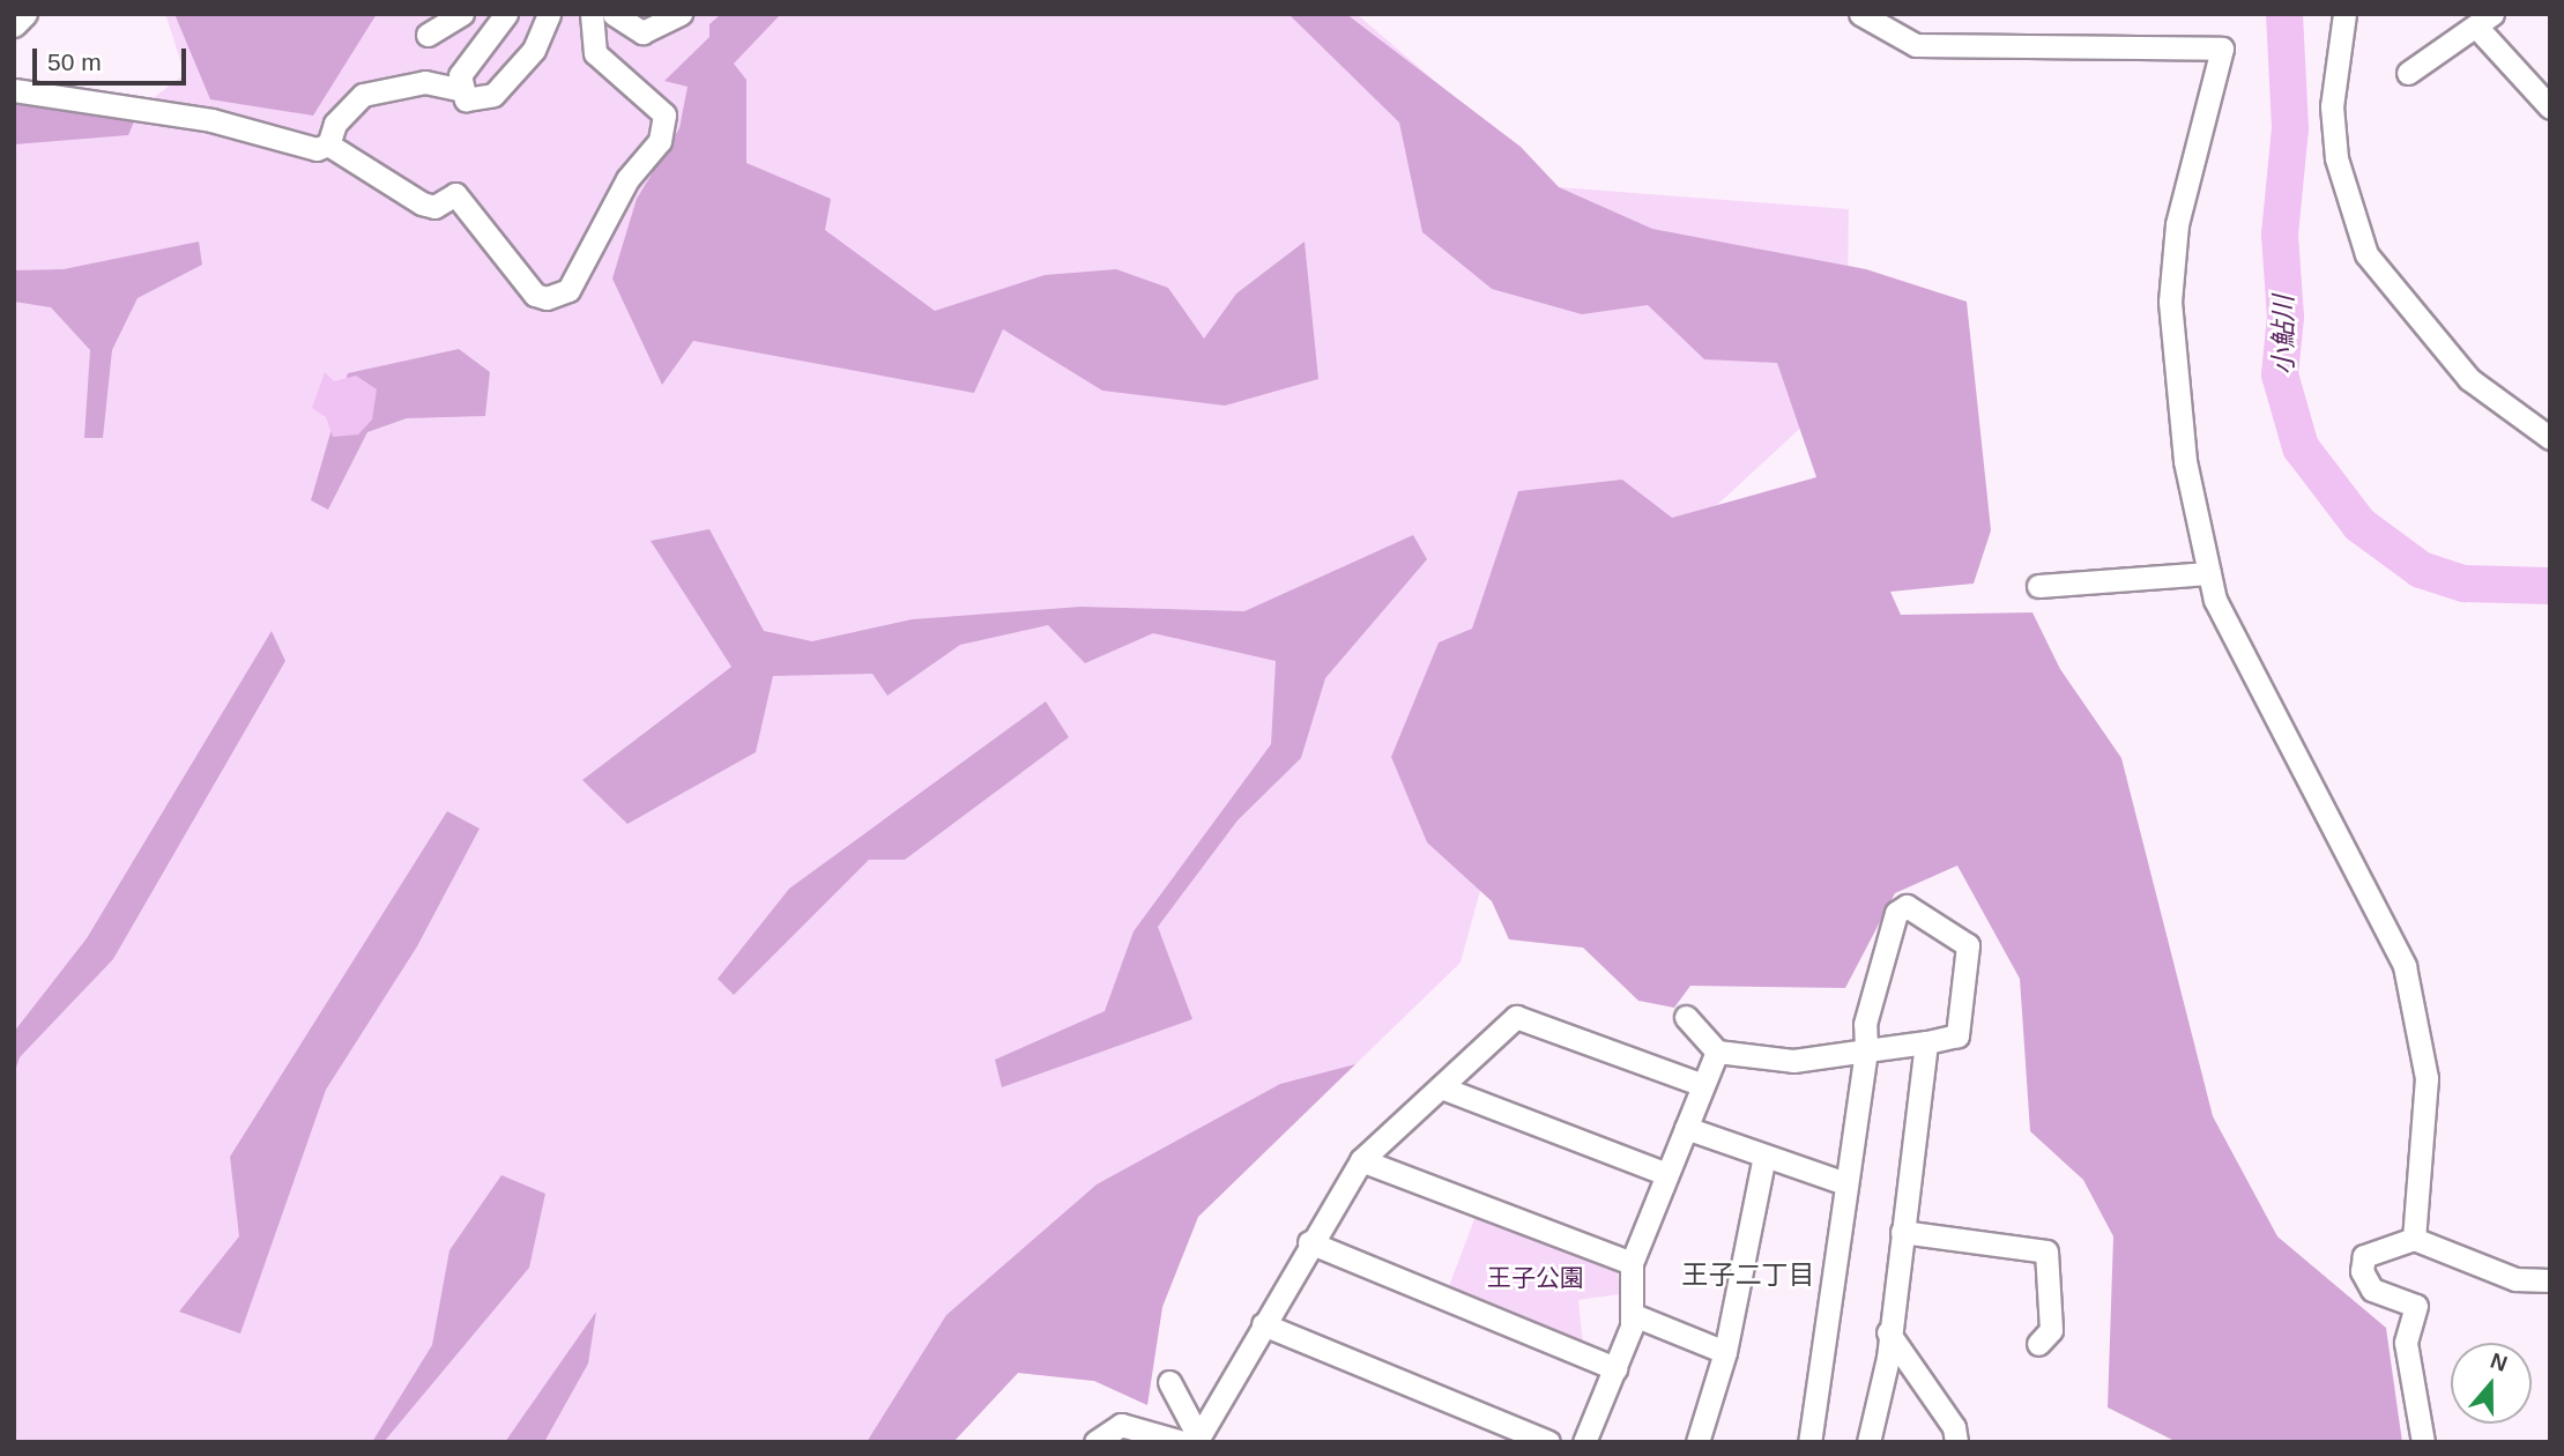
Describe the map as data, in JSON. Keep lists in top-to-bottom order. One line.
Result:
{"districts":["王子二丁目"],"water":["小鮎川"],"parks":["王子公園"],"scale_bar":"50 m","north":"top"}
